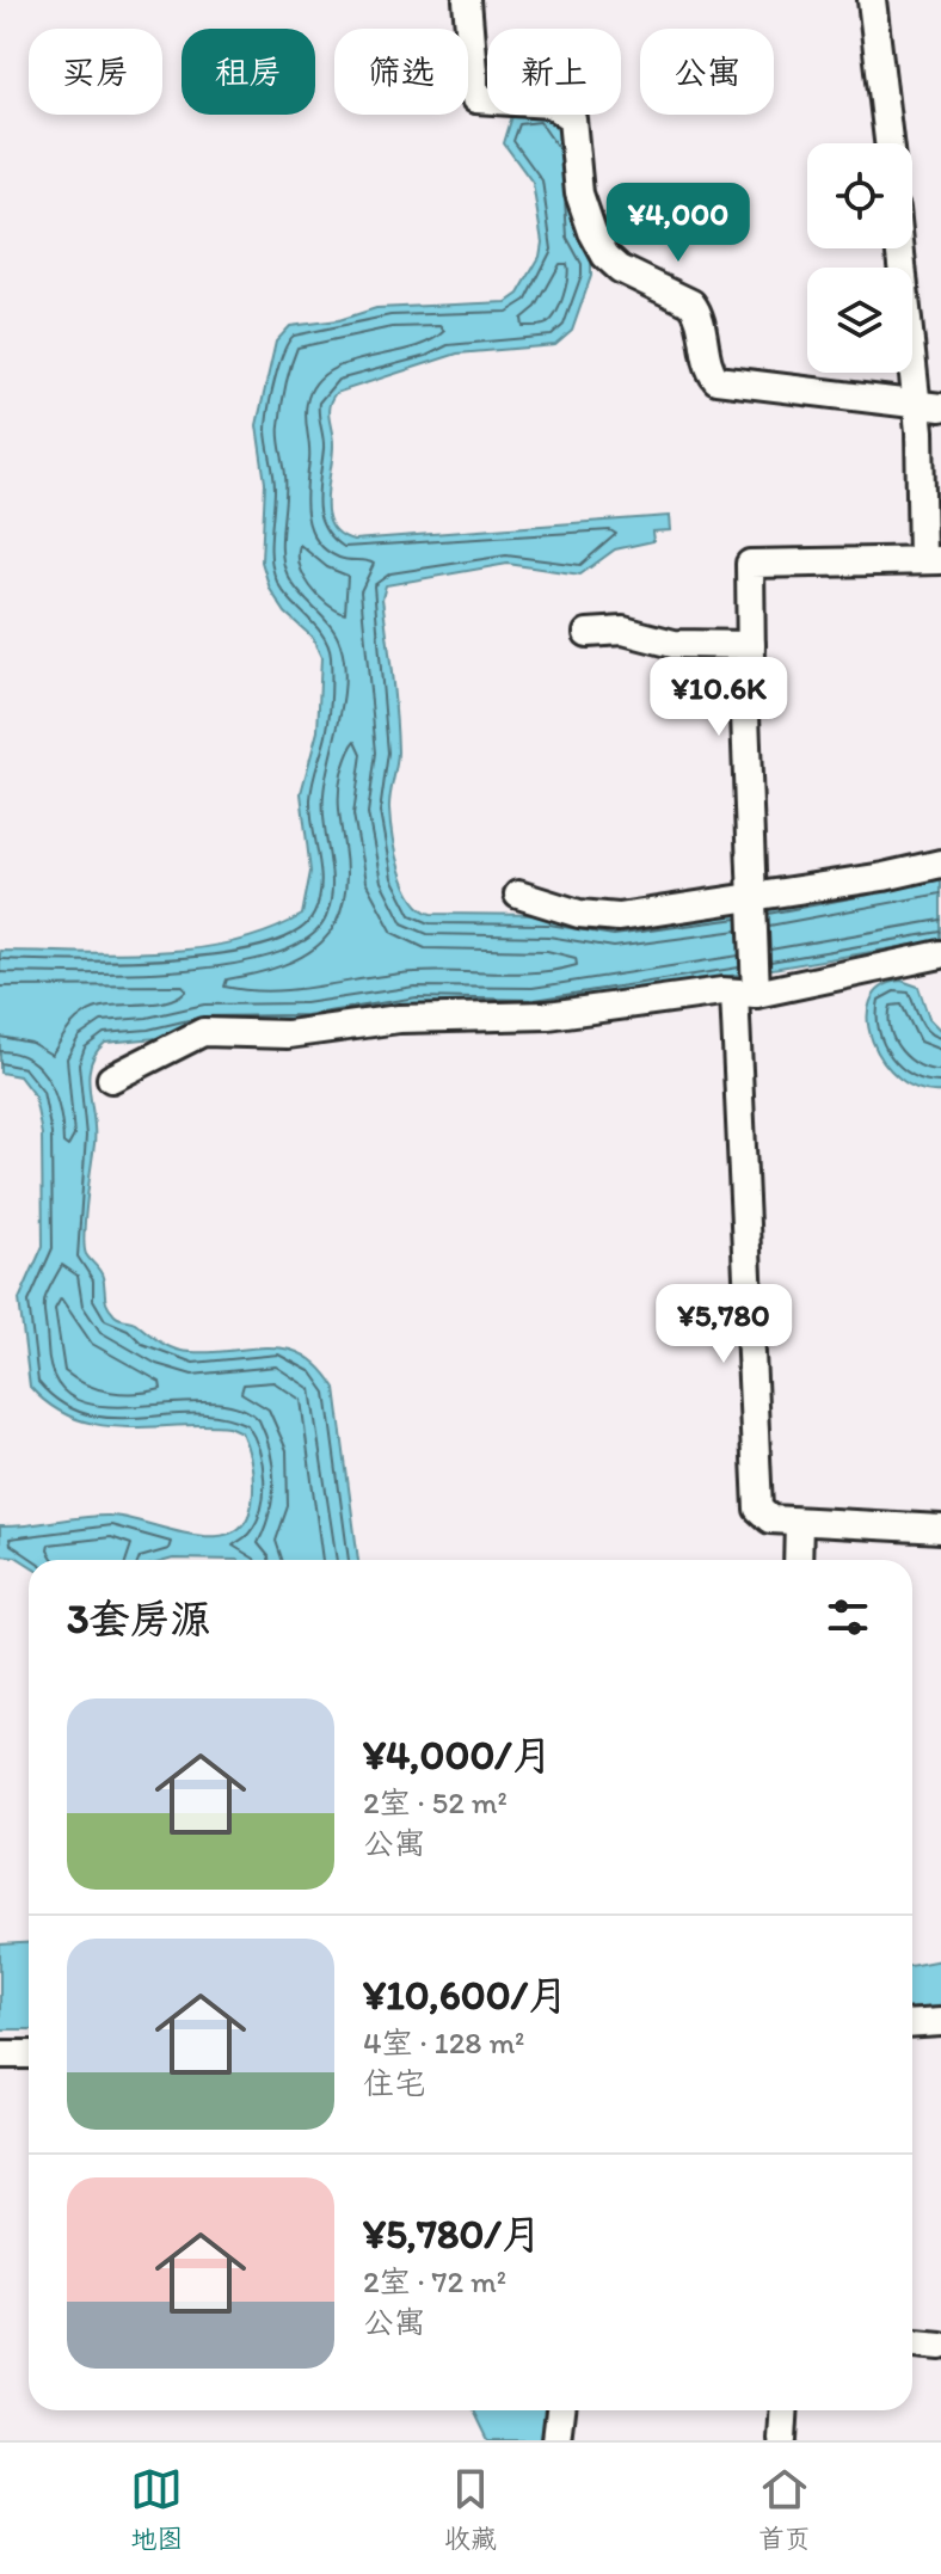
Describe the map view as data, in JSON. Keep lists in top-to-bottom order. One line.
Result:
{"page":{"chip":["买房","租房","筛选","新上","公寓"],"price":["¥4,000","¥10.6K","¥5,780"],"heading":"3套房源","list":[{"name":"¥4,000/月","note":"2室 · 52 m² · 公寓"},{"name":"¥10,600/月","note":"4室 · 128 m² · 住宅"},{"name":"¥5,780/月","note":"2室 · 72 m² · 公寓"}],"tabs":["地图","收藏","首页"]}}
